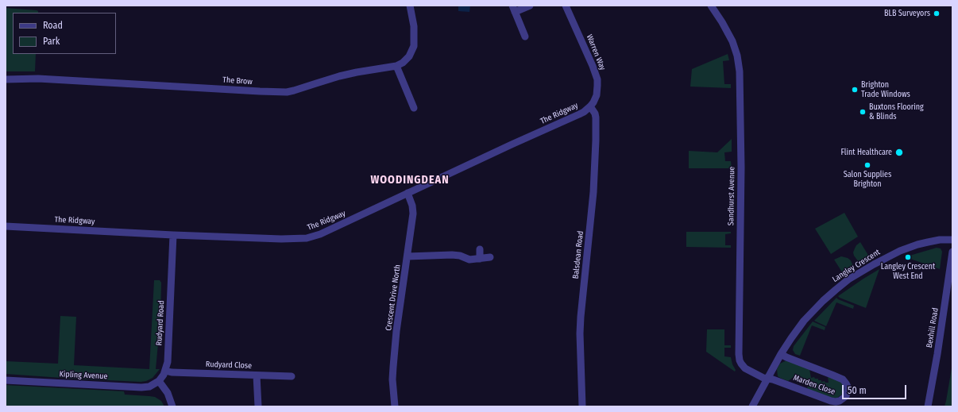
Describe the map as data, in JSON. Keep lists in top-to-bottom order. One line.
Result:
{"streets":{"street":["Warren Way","The Brow","The Ridgway","Sandhurst Avenue","Balsdean Road","Langley Crescent","Crescent Drive North","Rudyard Road","Bexhill Road","Rudyard Close","Kipling Avenue","Marden Close"]},"crossings":[["Warren Way","The Ridgway"],["Warren Way","Balsdean Road"],["The Ridgway","Balsdean Road"],["The Ridgway","Crescent Drive North"],["The Ridgway","Rudyard Road"],["Sandhurst Avenue","Langley Crescent"],["Sandhurst Avenue","Marden Close"],["Langley Crescent","Marden Close"],["Rudyard Road","Rudyard Close"],["Rudyard Road","Kipling Avenue"]],"districts":["WOODINGDEAN"],"places":["BLB Surveyors","Brighton Trade Windows","Buxtons Flooring & Blinds","Flint Healthcare","Salon Supplies Brighton","Langley Crescent West End"],"legend":["Road","Park"],"scale_bar":"50 m"}
